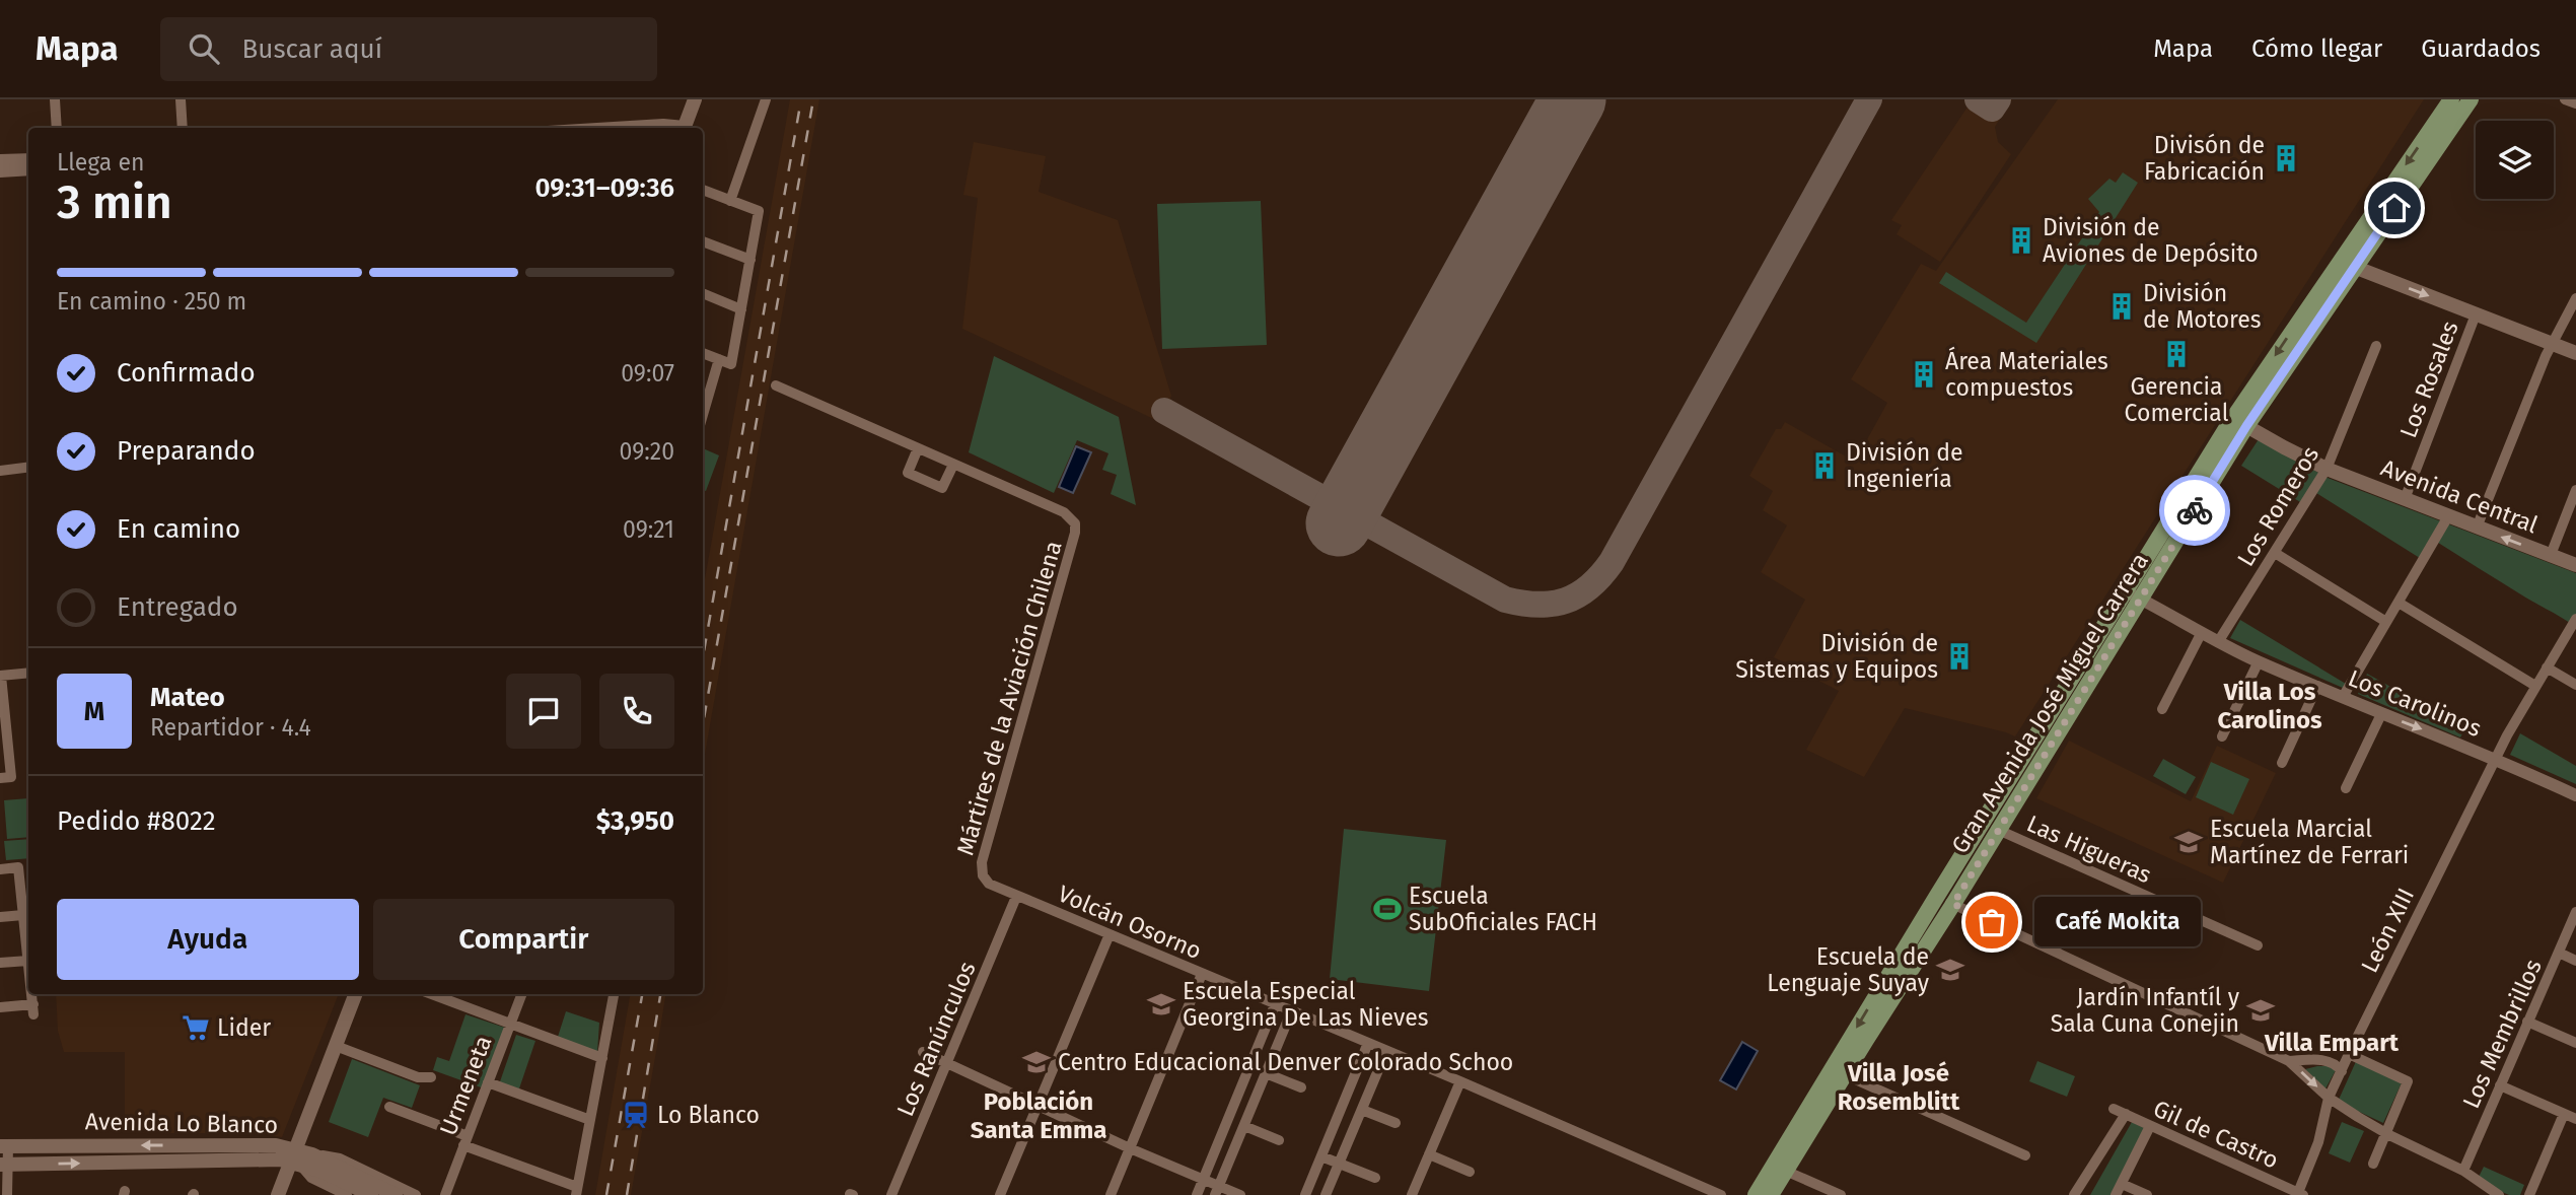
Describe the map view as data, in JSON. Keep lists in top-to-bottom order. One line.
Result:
{"streets":{"main road":["Avenida Central","Gran Avenida José Miguel Carrera","Avenida Lo Blanco"],"street":["Los Rosales","Los Romeros","Mártires de la Aviación Chilena","Los Carolinos","Las Higueras","Volcán Osorno","León XIII","Los Membrillos","Los Ranúnculos","Urmeneta","Gil de Castro"]},"crossings":[["Los Rosales","Avenida Central"],["Avenida Central","Los Romeros"],["Avenida Central","Gran Avenida José Miguel Carrera"],["Los Romeros","Los Carolinos"],["Mártires de la Aviación Chilena","Volcán Osorno"],["Gran Avenida José Miguel Carrera","Los Carolinos"],["Gran Avenida José Miguel Carrera","Las Higueras"],["Los Carolinos","León XIII"],["Volcán Osorno","Los Ranúnculos"],["León XIII","Gil de Castro"]],"districts":["Villa Los Carolinos","Villa Empart","Villa José Rosemblitt","Población Santa Emma"],"places":{"building":["Divisón de Fabricación","División de Aviones de Depósito","División de Motores","Gerencia Comercial","Área Materiales compuestos","División de Ingeniería","División de Sistemas y Equipos"],"school or university":["Escuela Marcial Martínez de Ferrari","Escuela de Lenguaje Suyay","Escuela Especial Georgina De Las Nieves","Jardín Infantíl y Sala Cuna Conejin","Centro Educacional Denver Colorado Schoo"],"sports":["Escuela SubOficiales FACH"],"other":["Café Mokita"],"supermarket":["Lider"],"station":["Lo Blanco"]},"page":{"header":"Mapa","search":"Buscar aquí","nav":["Mapa","Cómo llegar","Guardados"],"heading":["3 min","Llega en","09:31–09:36"],"panel":["Mateo","Repartidor · 4.4","Pedido #8022","$3,950"],"bar":"En camino · 250 m","list":[["Confirmado","09:07"],["Preparando","09:20"],["En camino","09:21"],"Entregado"],"round":"M","buttons":["Ayuda","Compartir"],"bubble":"Café Mokita"}}
